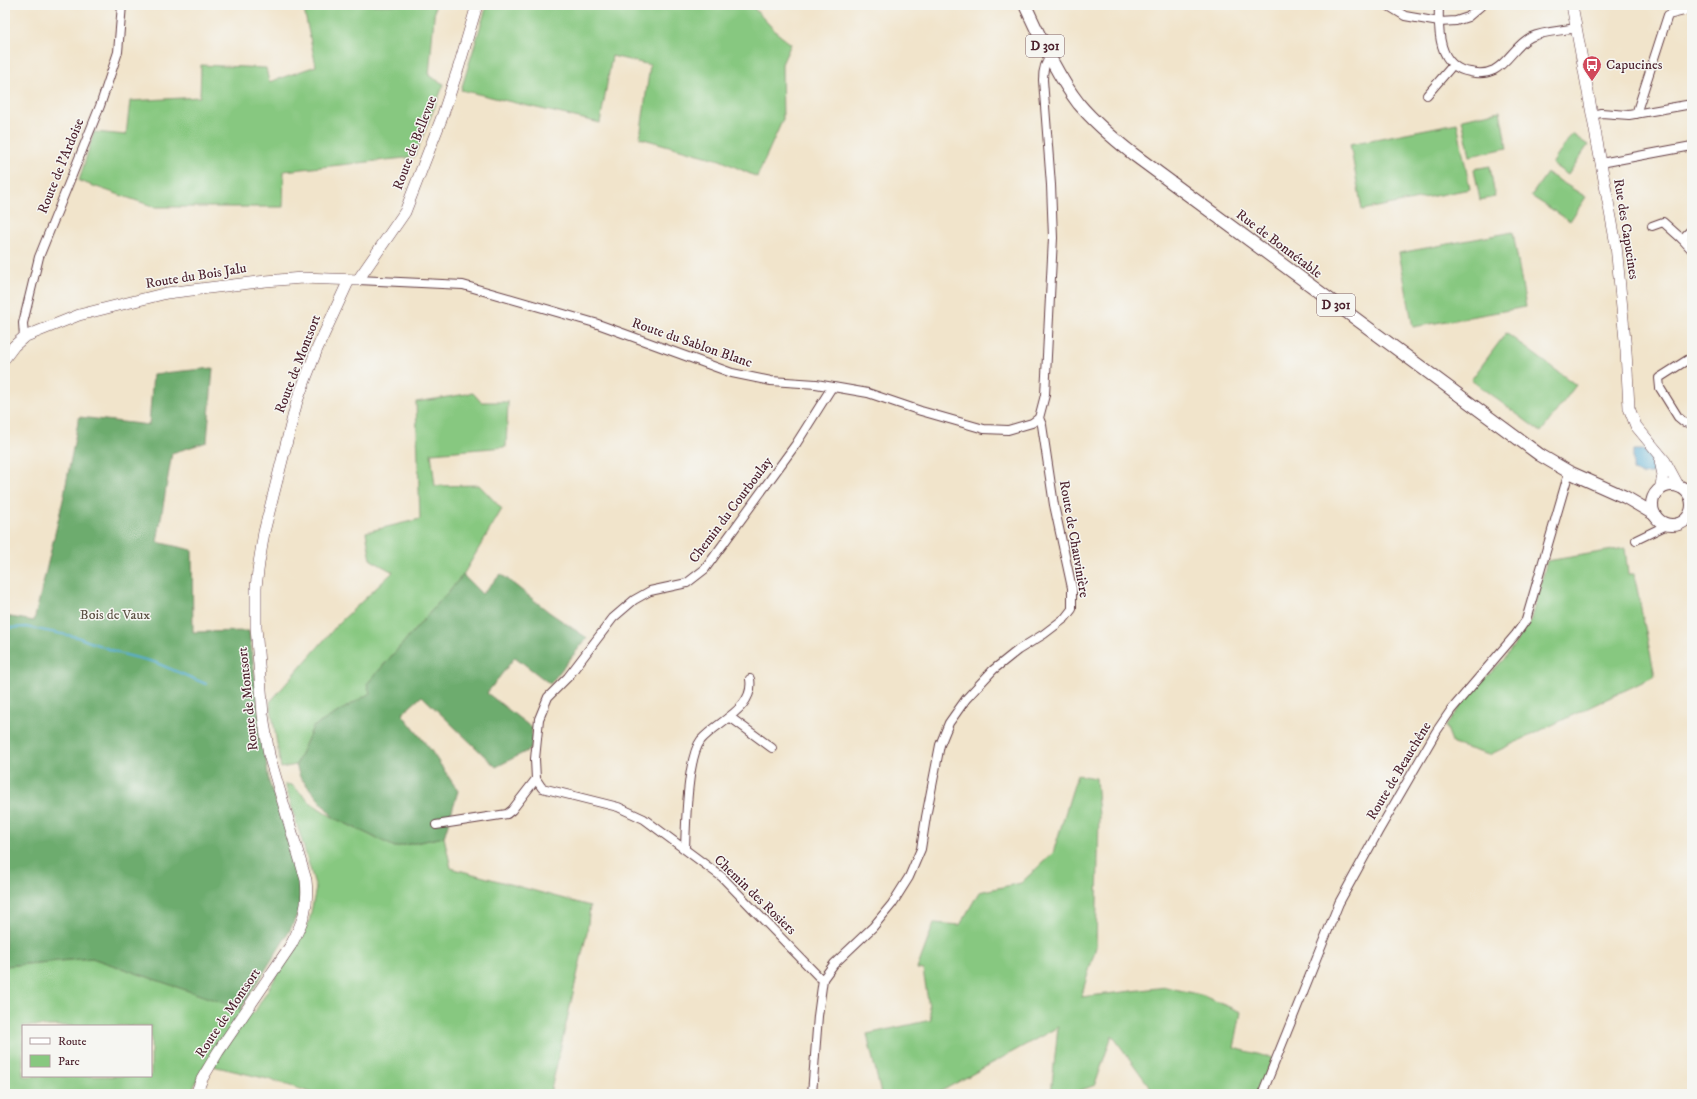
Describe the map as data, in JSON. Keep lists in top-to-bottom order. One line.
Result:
{"streets":{"main road":["D 301","Rue de Bonnétable"],"street":["Route de Bellevue","Route de l'Ardoise","Rue des Capucines","Route du Bois Jalu","Route du Sablon Blanc","Route de Montsort","Chemin du Courboulay","Route de Chauvinière","Route de Beauchêne","Chemin des Rosiers"]},"crossings":[["Route de Bellevue","Route du Bois Jalu"],["Route de Bellevue","Route du Sablon Blanc"],["Route de Bellevue","Route de Montsort"],["Route de l'Ardoise","Route du Bois Jalu"],["Rue des Capucines","Rue de Bonnétable"],["Rue de Bonnétable","Route de Chauvinière"],["Rue de Bonnétable","Route de Beauchêne"],["Route du Bois Jalu","Route du Sablon Blanc"],["Route du Bois Jalu","Route de Montsort"],["Route du Sablon Blanc","Route de Montsort"],["Route du Sablon Blanc","Chemin du Courboulay"],["Route du Sablon Blanc","Route de Chauvinière"],["Chemin du Courboulay","Chemin des Rosiers"],["Route de Chauvinière","Chemin des Rosiers"]],"parks":["Bois de Vaux"],"places":{"bus stop":["Capucines"]},"legend":["Route","Parc"]}
